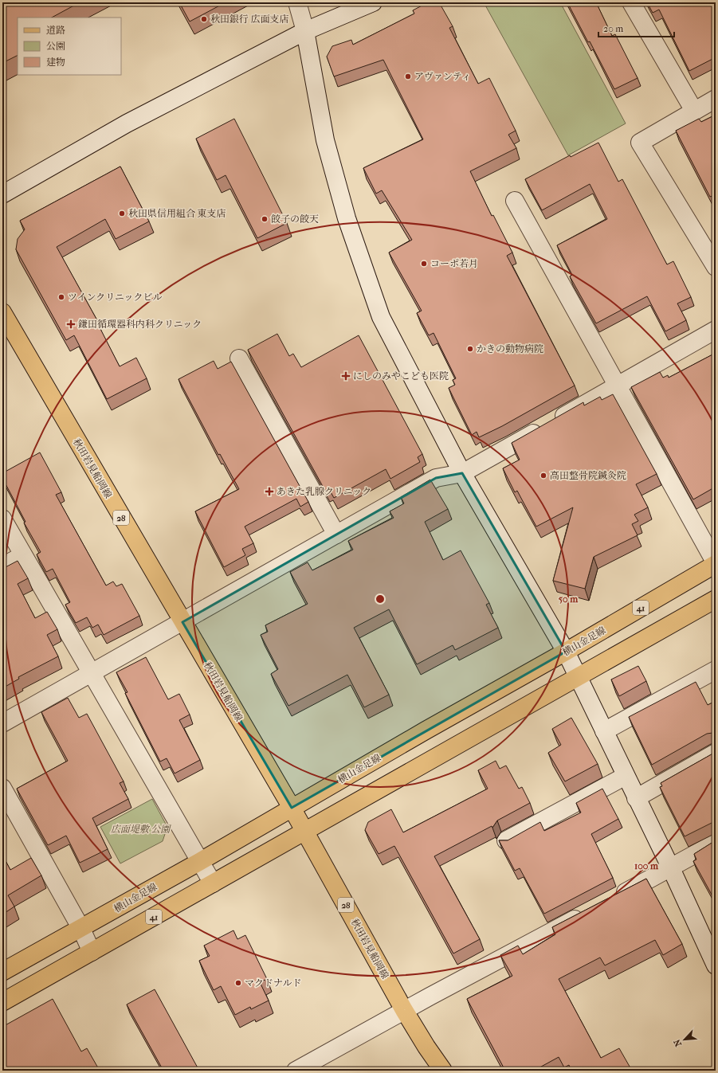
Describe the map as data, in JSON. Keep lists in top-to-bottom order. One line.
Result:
{"streets":{"main road":["秋田岩見船岡線","28","41","横山金足線"]},"crossings":[["秋田岩見船岡線","41"],["秋田岩見船岡線","横山金足線"]],"parks":["広面堤敷 公園"],"places":{"other":["秋田銀行 広面支店","アヴァンティ","秋田県信用組合 東支店","餃子の餃天","コーポ若月","ツインクリニックビル","かきの動物病院","高田整骨院鍼灸院","マクドナルド"],"health":["鎌田循環器科内科クリニック","にしのみやこども医院","あきた乳腺クリニック"]},"legend":["道路","公園","建物"],"scale_bar":"20 m","north":"bottom left","rings":["50 m","100 m"]}
